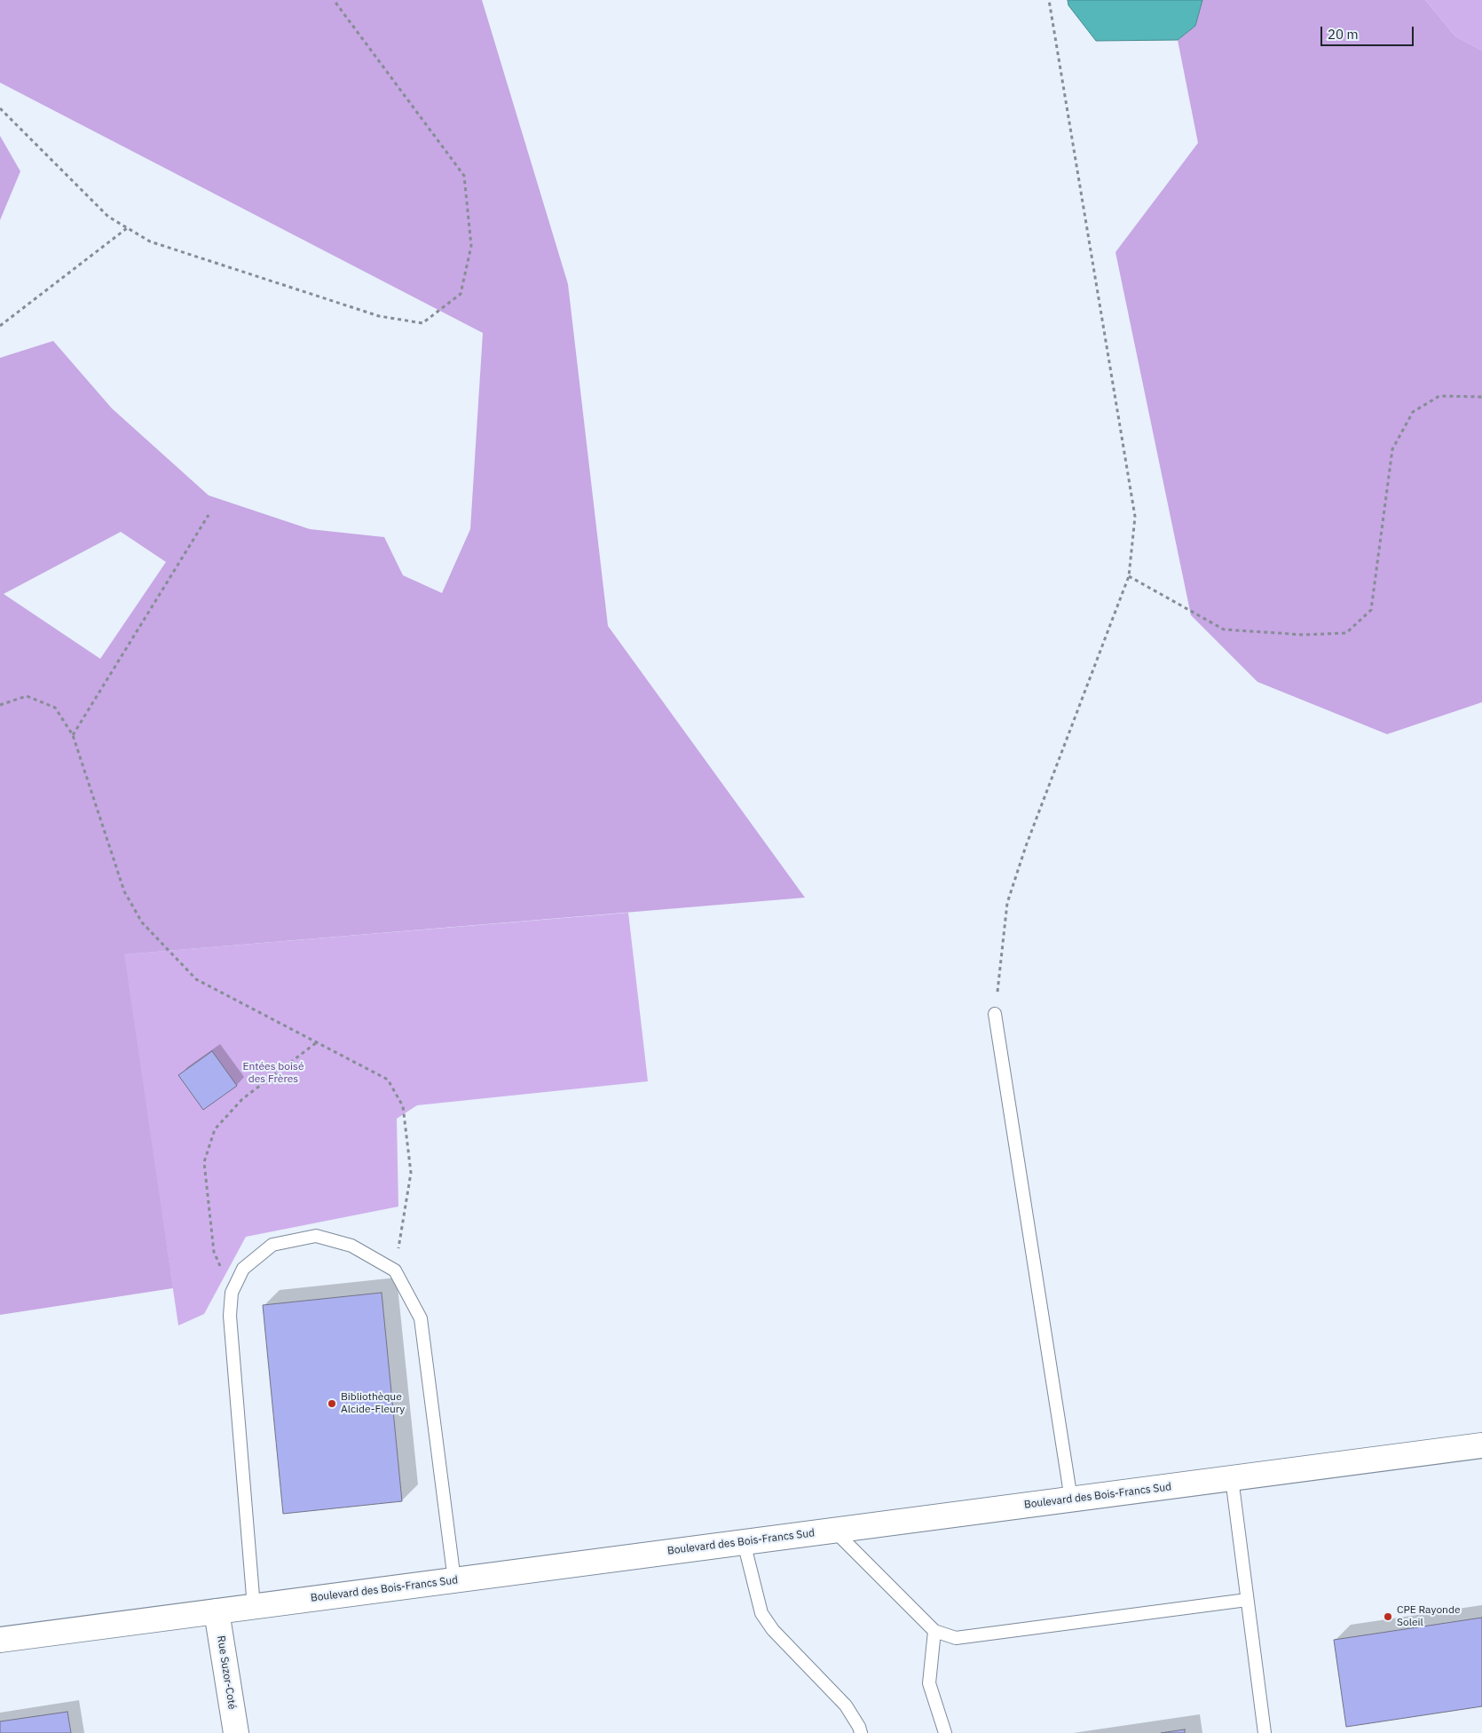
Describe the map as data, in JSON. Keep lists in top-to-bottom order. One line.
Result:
{"streets":{"street":["Boulevard des Bois-Francs Sud","Rue Suzor-Coté"]},"crossings":[["Boulevard des Bois-Francs Sud","Rue Suzor-Coté"]],"parks":["Entées boisé des Frères"],"places":["Bibliothèque Alcide-Fleury","CPE Rayonde Soleil"],"scale_bar":"20 m"}
